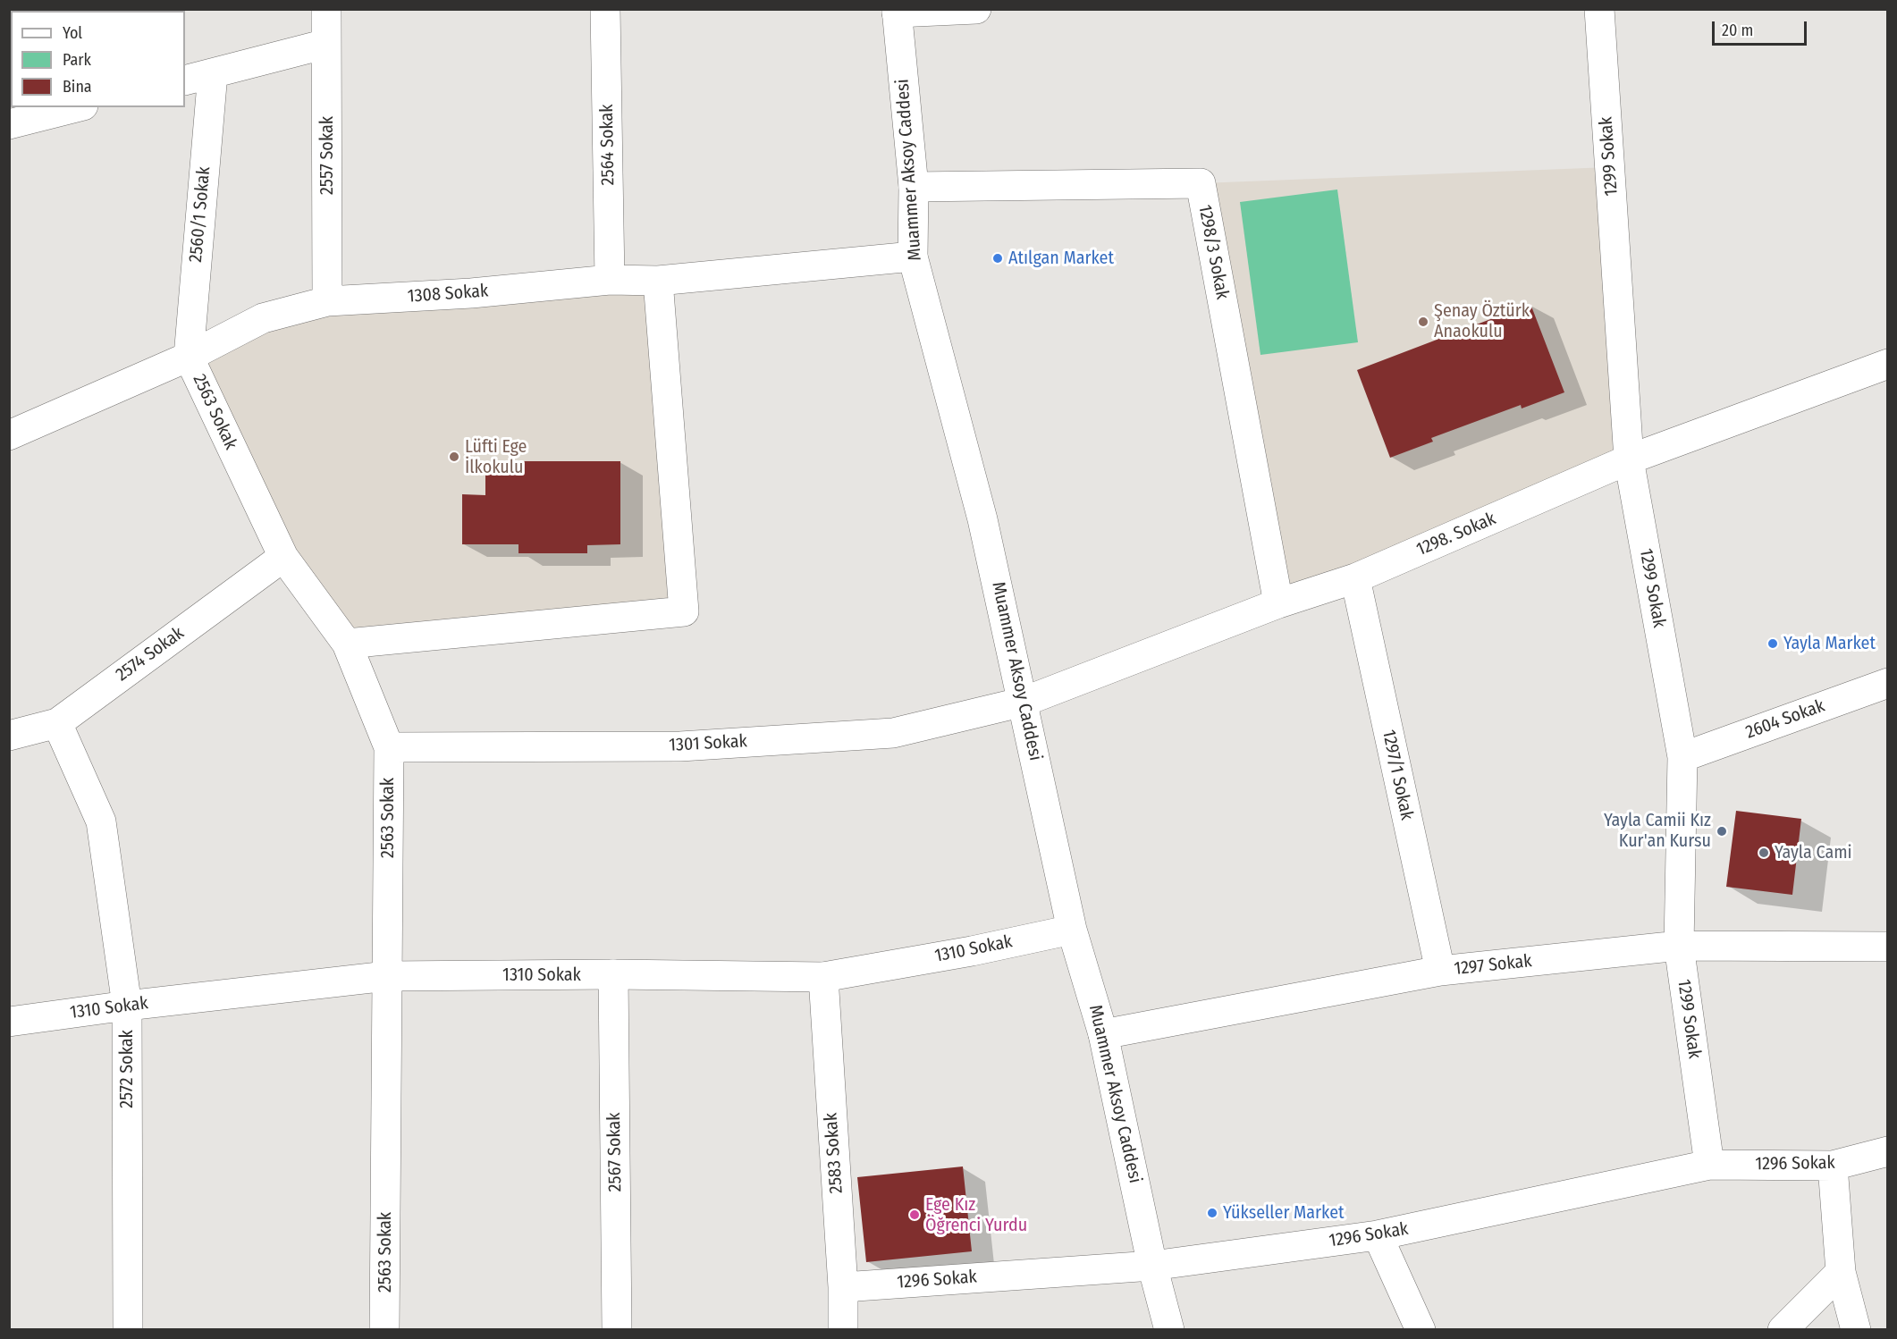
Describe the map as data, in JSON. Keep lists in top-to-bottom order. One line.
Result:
{"streets":{"street":["2564 Sokak","2557 Sokak","1299 Sokak","Muammer Aksoy Caddesi","2560/1 Sokak","1298/3 Sokak","1308 Sokak","2563 Sokak","1298. Sokak","2574 Sokak","2604 Sokak","1301 Sokak","1297/1 Sokak","1310 Sokak","1297 Sokak","2572 Sokak","2567 Sokak","2583 Sokak","1296 Sokak"]},"crossings":[["2564 Sokak","1308 Sokak"],["2557 Sokak","1308 Sokak"],["1299 Sokak","1298. Sokak"],["1299 Sokak","2604 Sokak"],["1299 Sokak","1297 Sokak"],["1299 Sokak","1296 Sokak"],["Muammer Aksoy Caddesi","1298/3 Sokak"],["Muammer Aksoy Caddesi","1308 Sokak"],["Muammer Aksoy Caddesi","1298. Sokak"],["Muammer Aksoy Caddesi","1301 Sokak"],["Muammer Aksoy Caddesi","1310 Sokak"],["Muammer Aksoy Caddesi","1297 Sokak"],["Muammer Aksoy Caddesi","1296 Sokak"],["2560/1 Sokak","1308 Sokak"],["2560/1 Sokak","2563 Sokak"],["1298/3 Sokak","1298. Sokak"],["1308 Sokak","2563 Sokak"],["2563 Sokak","2574 Sokak"],["2563 Sokak","1301 Sokak"],["2563 Sokak","1310 Sokak"],["1298. Sokak","1301 Sokak"],["1298. Sokak","1297/1 Sokak"],["2574 Sokak","2572 Sokak"],["1297/1 Sokak","1297 Sokak"],["1310 Sokak","2572 Sokak"],["1310 Sokak","2567 Sokak"],["1310 Sokak","2583 Sokak"],["2583 Sokak","1296 Sokak"]],"places":["Atılgan Market","Şenay Öztürk Anaokulu","Lüfti Ege İlkokulu","Yayla Market","Yayla Camii Kız Kur'an Kursu","Yayla Cami","Yükseller Market","Ege Kız Öğrenci Yurdu"],"legend":["Yol","Park","Bina"],"scale_bar":"20 m"}
